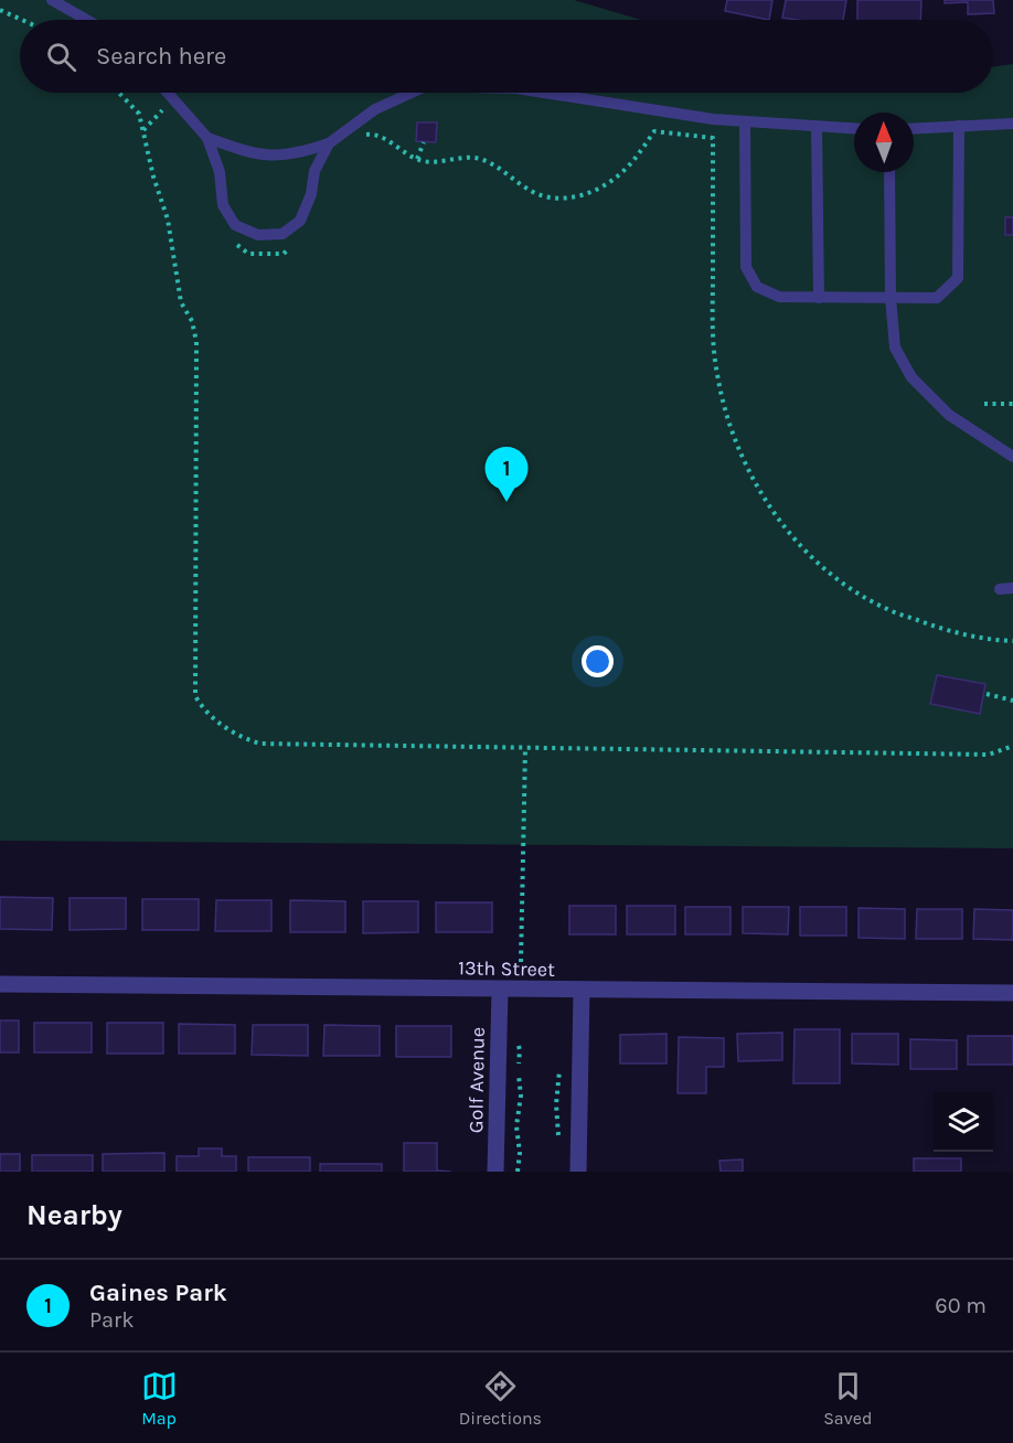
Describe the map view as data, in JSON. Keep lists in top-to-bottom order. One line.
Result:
{"streets":{"street":["13th Street","Golf Avenue"]},"crossings":[["13th Street","Golf Avenue"]],"north":"top","page":{"search":"Search here","pins":"1","heading":"Nearby","list":[{"mark":"1","name":"Gaines Park","note":"Park","value":"60 m"}],"nav":["Map","Directions","Saved"]}}
